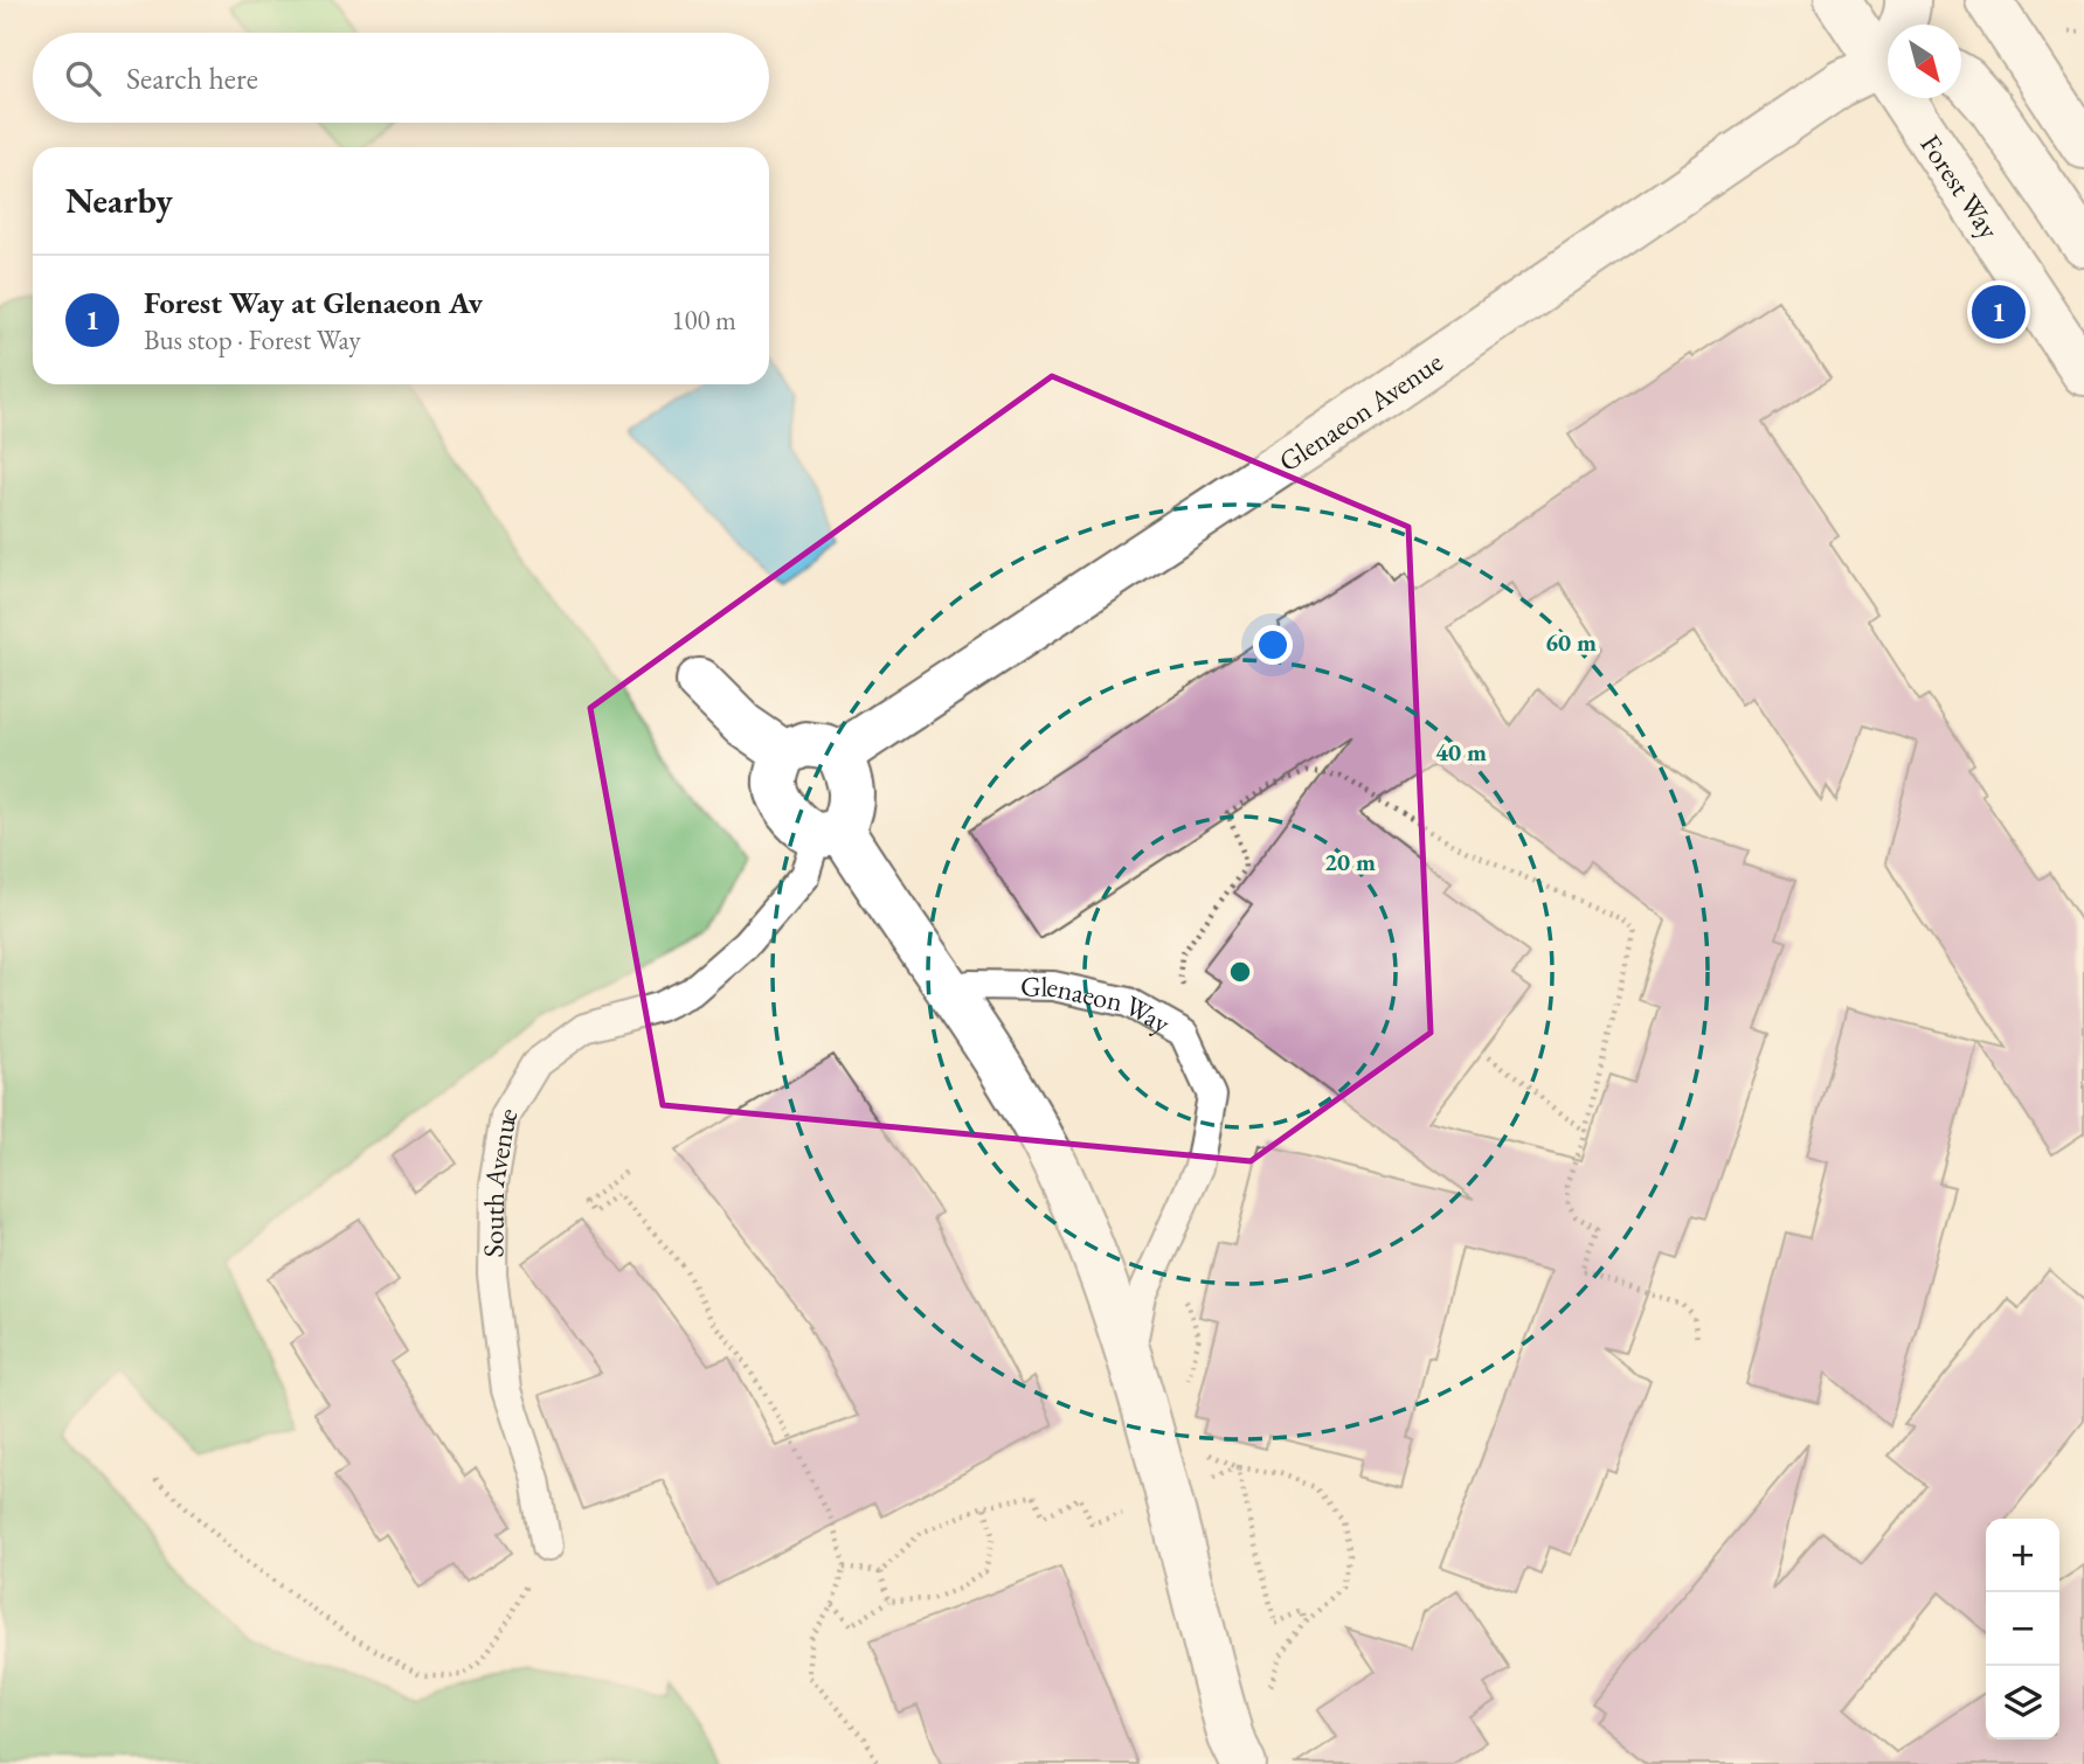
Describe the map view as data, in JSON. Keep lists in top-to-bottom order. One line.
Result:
{"streets":{"street":["Forest Way","Glenaeon Avenue","Glenaeon Way"],"lane":["South Avenue"]},"crossings":[["Glenaeon Avenue","Glenaeon Way"],["Glenaeon Avenue","South Avenue"],["Glenaeon Way","South Avenue"]],"north":"bottom right","page":{"search":"Search here","heading":"Nearby","list":[{"mark":"1","name":"Forest Way at Glenaeon Av","note":"Bus stop · Forest Way","value":"100 m"}],"pins":"1","map_buttons":["+","−"]},"rings":["60 m","40 m","20 m"]}
